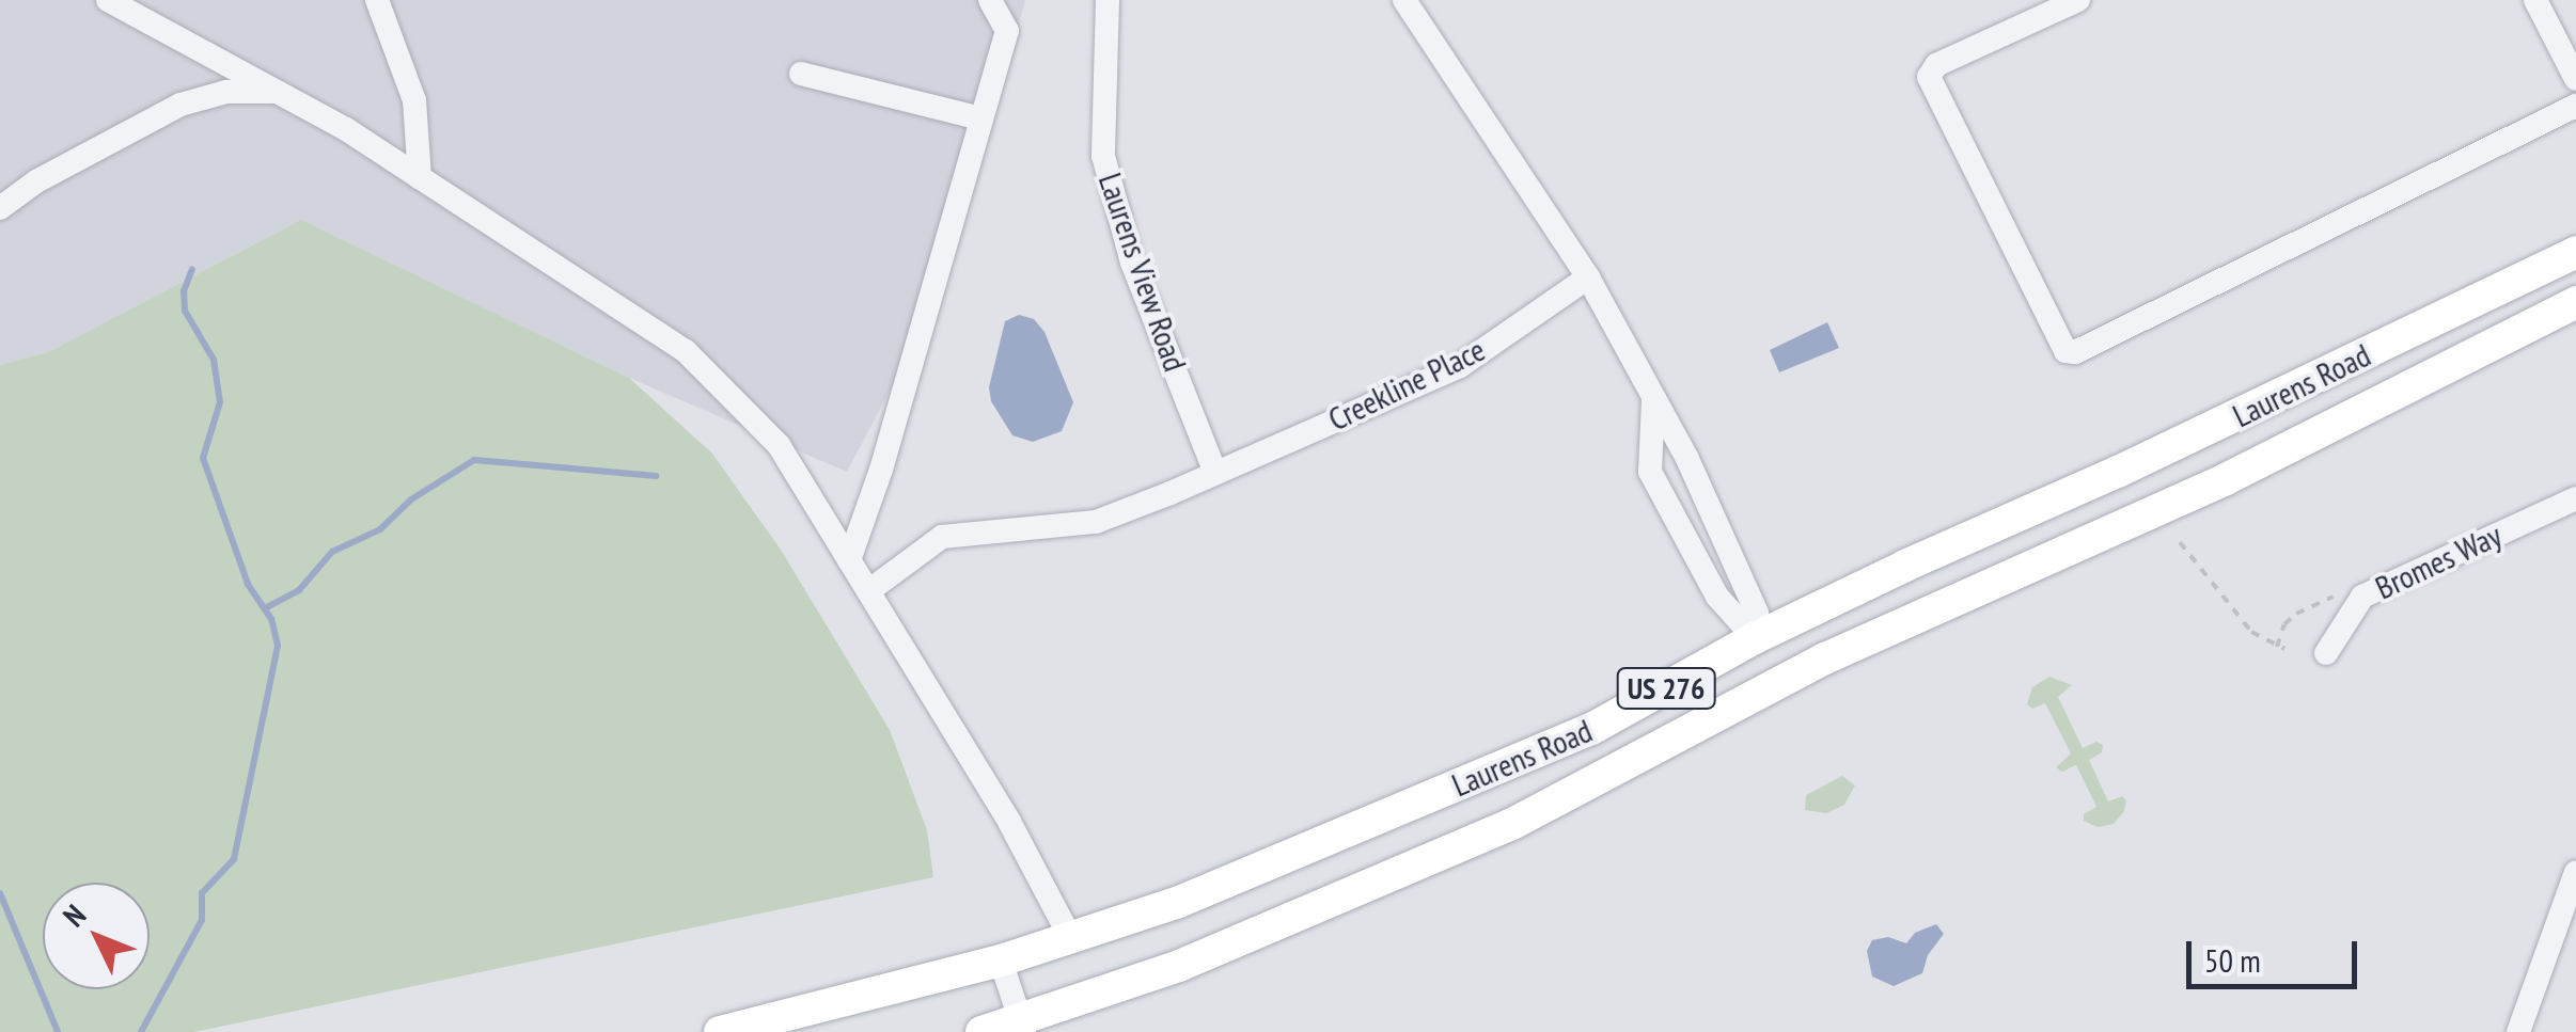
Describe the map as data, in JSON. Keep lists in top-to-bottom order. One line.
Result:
{"streets":{"main road":["Laurens Road","US 276"],"street":["Laurens View Road","Creekline Place","Bromes Way"]},"crossings":[["Laurens View Road","Creekline Place"]],"scale_bar":"50 m","north":"top left"}
